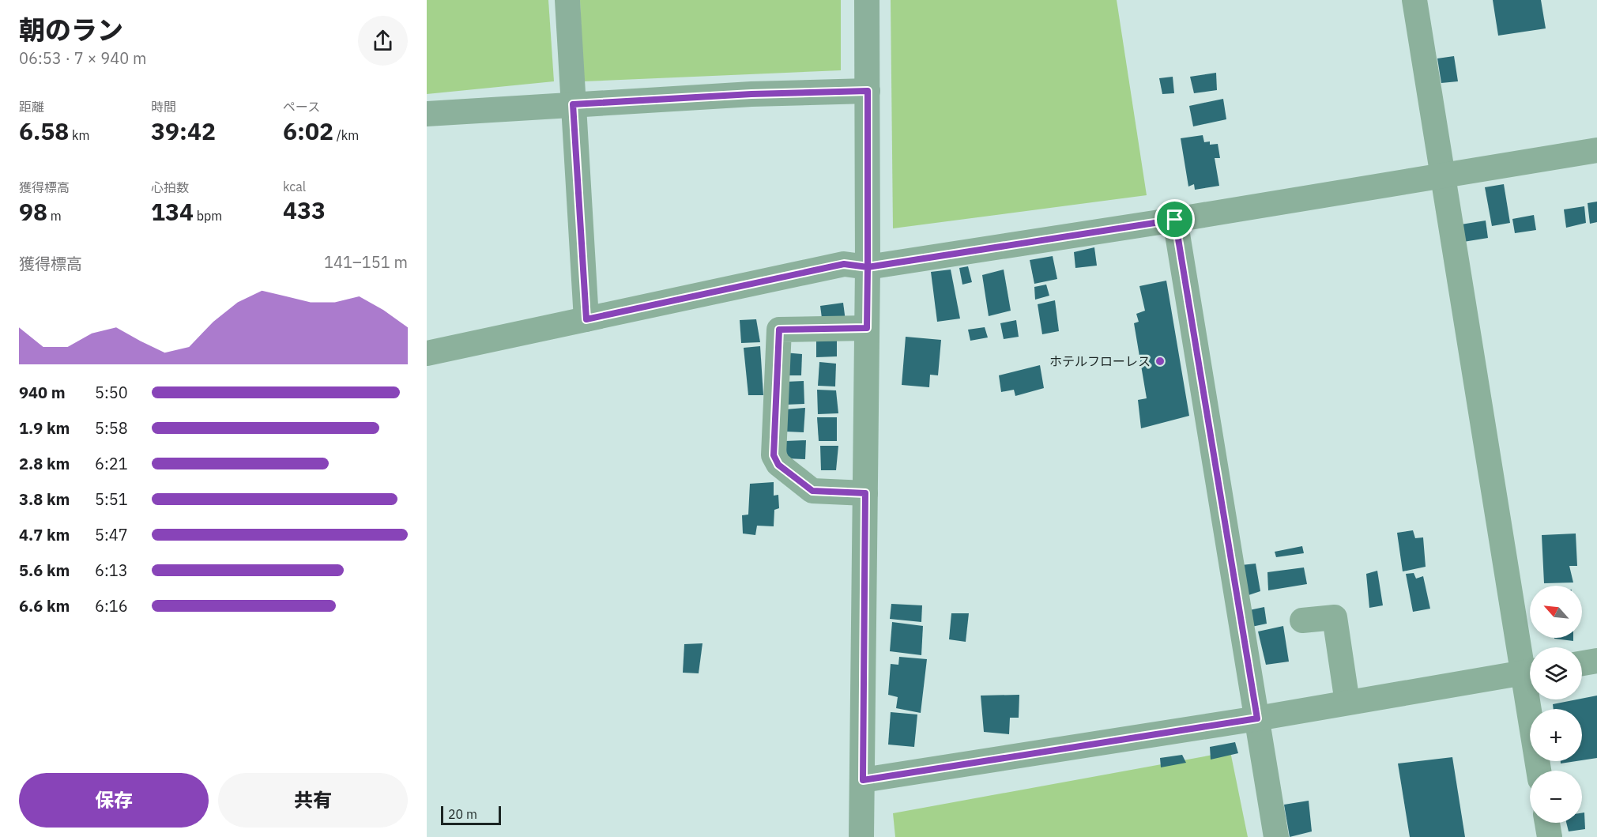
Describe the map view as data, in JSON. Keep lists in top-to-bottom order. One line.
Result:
{"places":["ホテルフローレス"],"scale_bar":"20 m","north":"top left","page":{"heading":["朝のラン","06:53 · 7 × 940 m"],"stats":[["距離","6.58 km"],["時間","39:42"],["ペース","6:02 /km"],["獲得標高","98 m"],["心拍数","134 bpm"],["kcal","433"]],"chart":["獲得標高","141–151 m"],"list":[{"name":"940 m","note":"5:50"},{"name":"1.9 km","note":"5:58"},{"name":"2.8 km","note":"6:21"},{"name":"3.8 km","note":"5:51"},{"name":"4.7 km","note":"5:47"},{"name":"5.6 km","note":"6:13"},{"name":"6.6 km","note":"6:16"}],"map_buttons":["+","−"],"buttons":["保存","共有"],"scale":"20 m"}}
